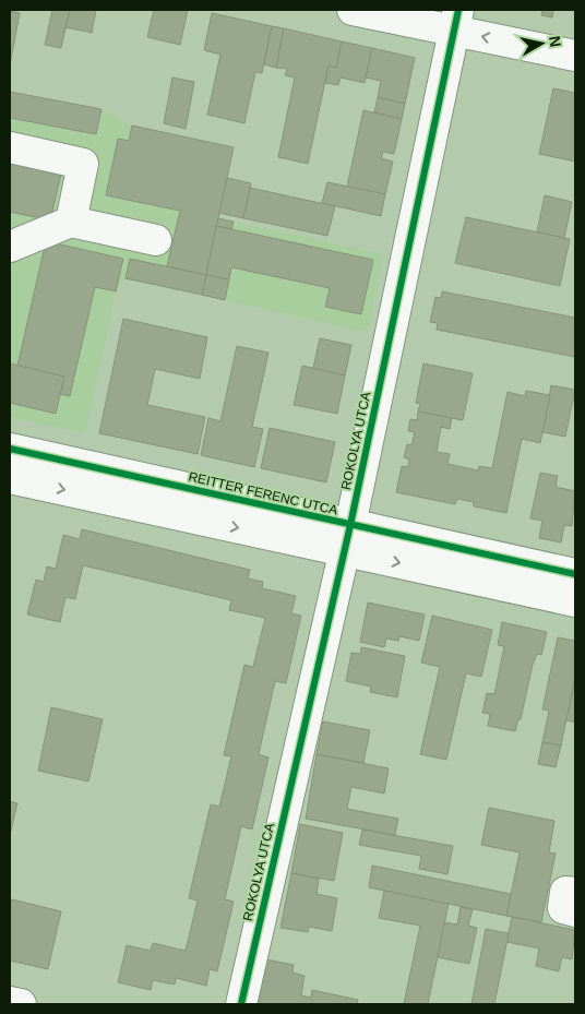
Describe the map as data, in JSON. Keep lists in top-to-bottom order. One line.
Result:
{"streets":{"street":["ROKOLYA UTCA","REITTER FERENC UTCA"]},"crossings":[["ROKOLYA UTCA","REITTER FERENC UTCA"]],"north":"right"}
